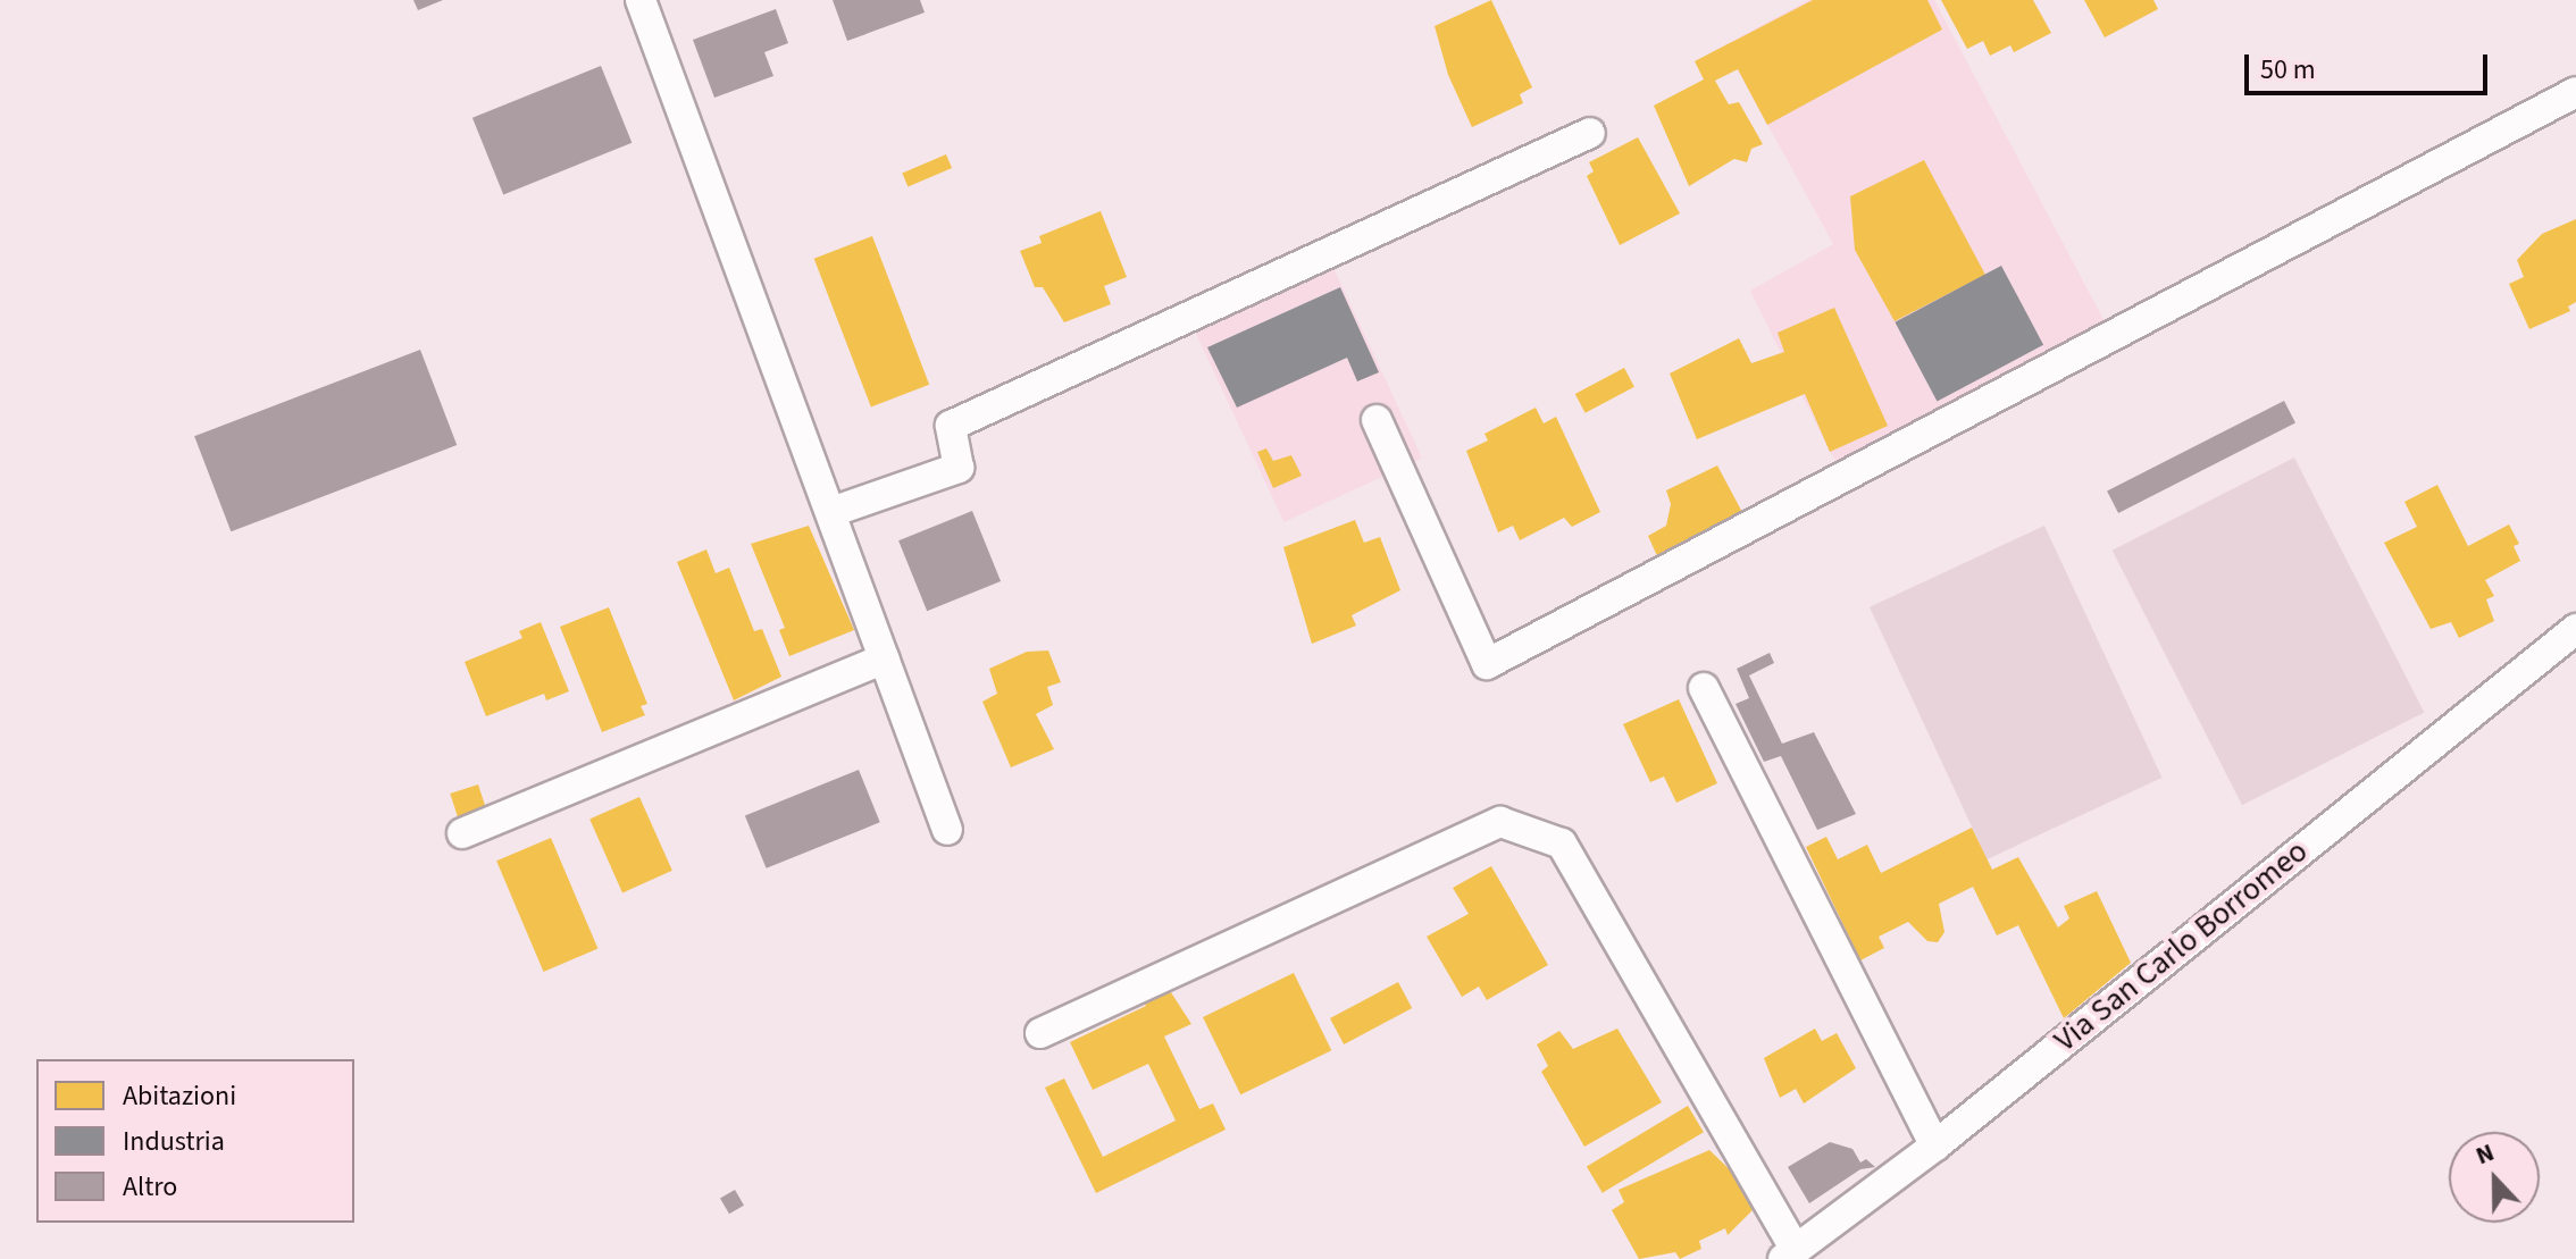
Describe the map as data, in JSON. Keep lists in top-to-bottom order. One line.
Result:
{"streets":{"street":["Via San Carlo Borromeo"]},"legend":["Abitazioni","Industria","Altro"],"scale_bar":"50 m","north":"top"}
